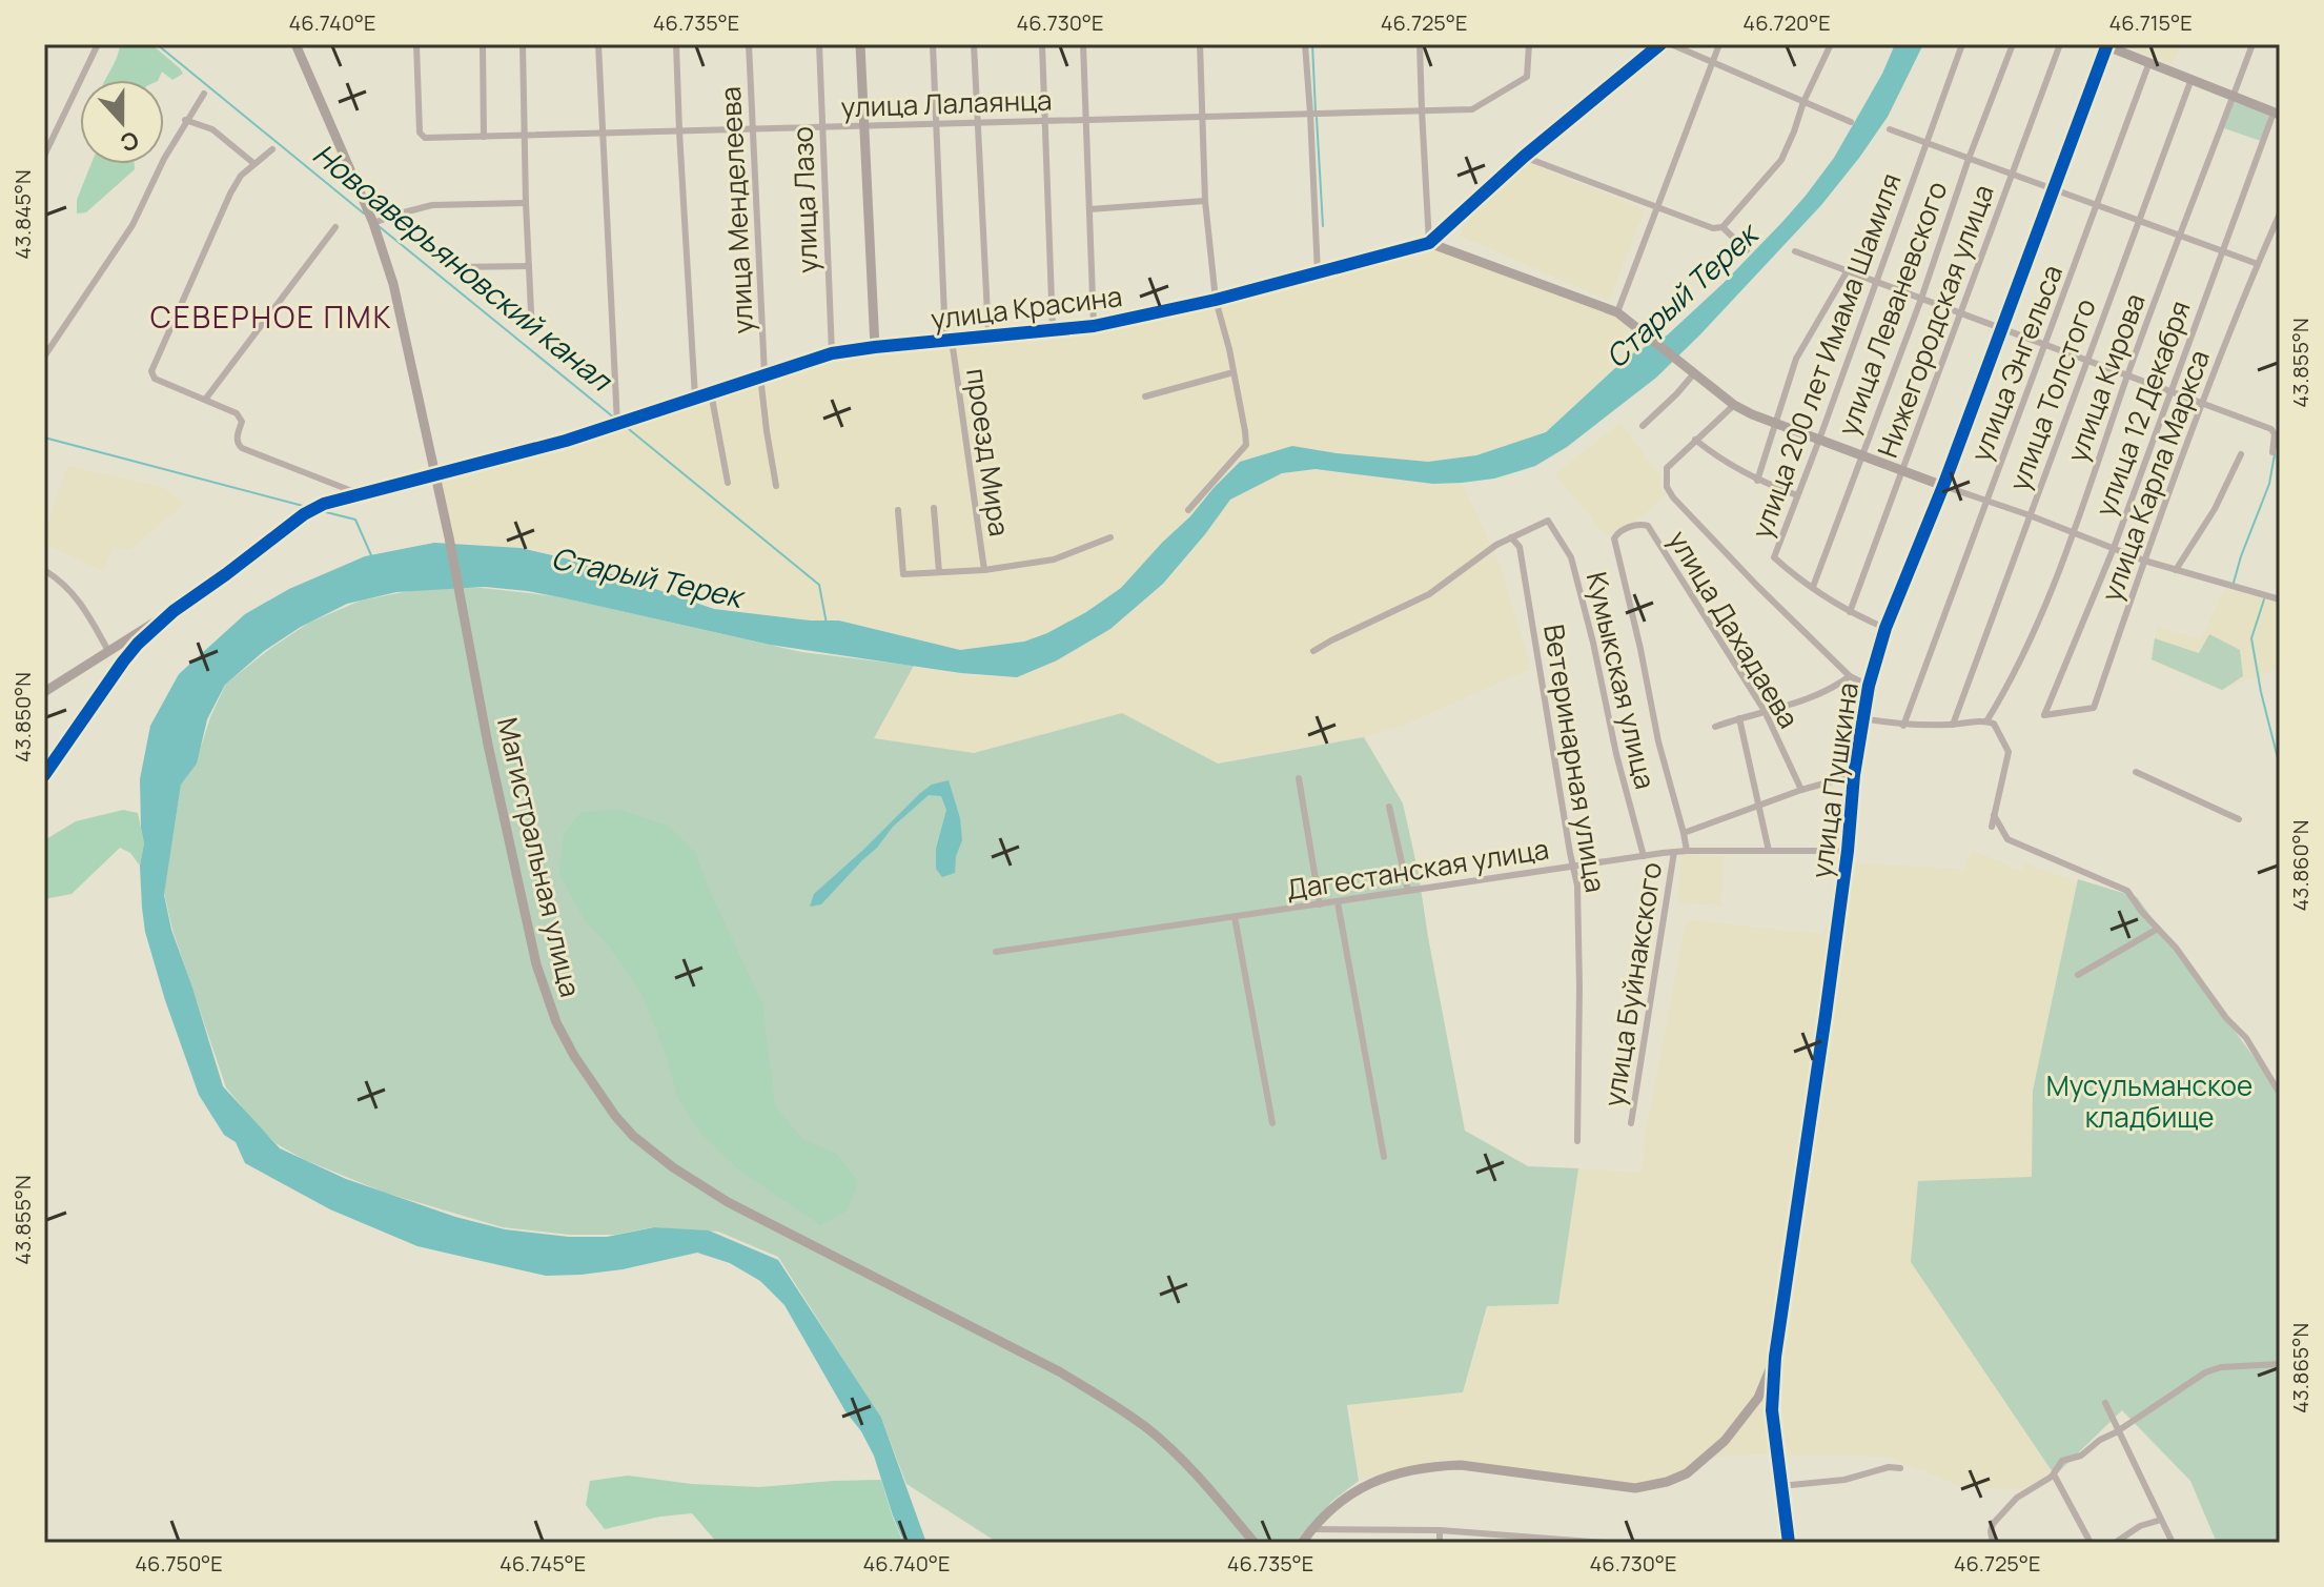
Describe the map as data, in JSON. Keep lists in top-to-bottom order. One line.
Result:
{"streets":{"street":["улица Лалаянца","улица Лазо","улица Менделеева","улица Красина","улица Леваневского","Нижегородская улица","улица 200 лет Имама Шамиля","улица Энгельса","улица Кирова","улица Толстого","улица 12 Декабря","проезд Мира","улица Карла Маркса","улица Дахадаева","Кумыкская улица","Ветеринарная улица","улица Пушкина","Магистральная улица","Дагестанская улица","улица Буйнакского"]},"crossings":[["улица Лалаянца","улица Лазо"],["улица Лалаянца","улица Менделеева"],["улица Лалаянца","проезд Мира"],["улица Лазо","улица Красина"],["улица Менделеева","улица Красина"],["улица Красина","проезд Мира"],["улица Красина","Магистральная улица"],["улица Леваневского","улица 200 лет Имама Шамиля"],["Нижегородская улица","улица 200 лет Имама Шамиля"],["улица 200 лет Имама Шамиля","улица Пушкина"],["улица Энгельса","улица Пушкина"],["улица Кирова","улица Пушкина"],["улица Толстого","улица Пушкина"],["улица 12 Декабря","улица Карла Маркса"],["улица Дахадаева","улица Буйнакского"],["Кумыкская улица","Ветеринарная улица"],["Кумыкская улица","Дагестанская улица"],["Ветеринарная улица","Дагестанская улица"],["улица Пушкина","Дагестанская улица"],["Дагестанская улица","улица Буйнакского"]],"districts":["СЕВЕРНОЕ ПМК"],"water":["Новоаверьяновский канал","Старый Терек"],"parks":["Мусульманское кладбище"],"north":"bottom","coordinates":["46.740°E","46.735°E","46.730°E","46.725°E","46.720°E","46.715°E","43.845°N","43.855°N","43.850°N","43.860°N","43.865°N","46.750°E","46.745°E"]}
